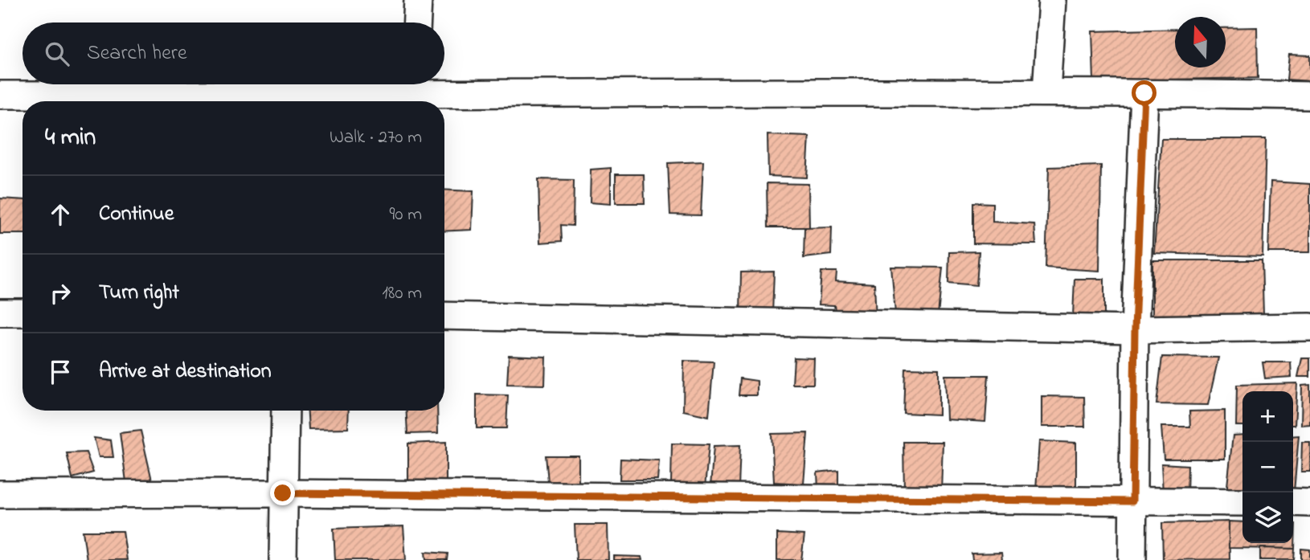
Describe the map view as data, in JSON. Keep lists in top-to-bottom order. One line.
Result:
{"north":"top","page":{"search":"Search here","heading":["4 min","Walk · 270 m"],"list":[["Continue","90 m"],["Turn right","180 m"],"Arrive at destination"],"map_buttons":["+","−"]}}
